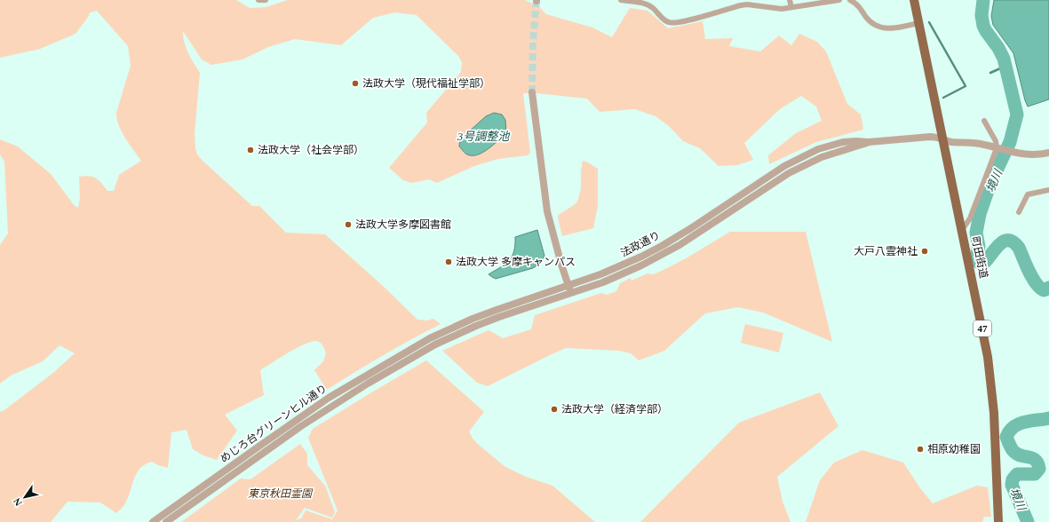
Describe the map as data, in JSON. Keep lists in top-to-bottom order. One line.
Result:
{"streets":{"main road":["町田街道","47"],"street":["法政通り","めじろ台グリーンヒル通り"]},"crossings":[["法政通り","町田街道"],["法政通り","めじろ台グリーンヒル通り"]],"water":["3号調整池","境川"],"parks":["東京秋田霊園"],"places":["法政大学（現代福祉学部）","法政大学（社会学部）","法政大学多摩図書館","大戸八雲神社","法政大学 多摩キャンパス","法政大学（経済学部）","相原幼稚園"],"north":"bottom left"}
